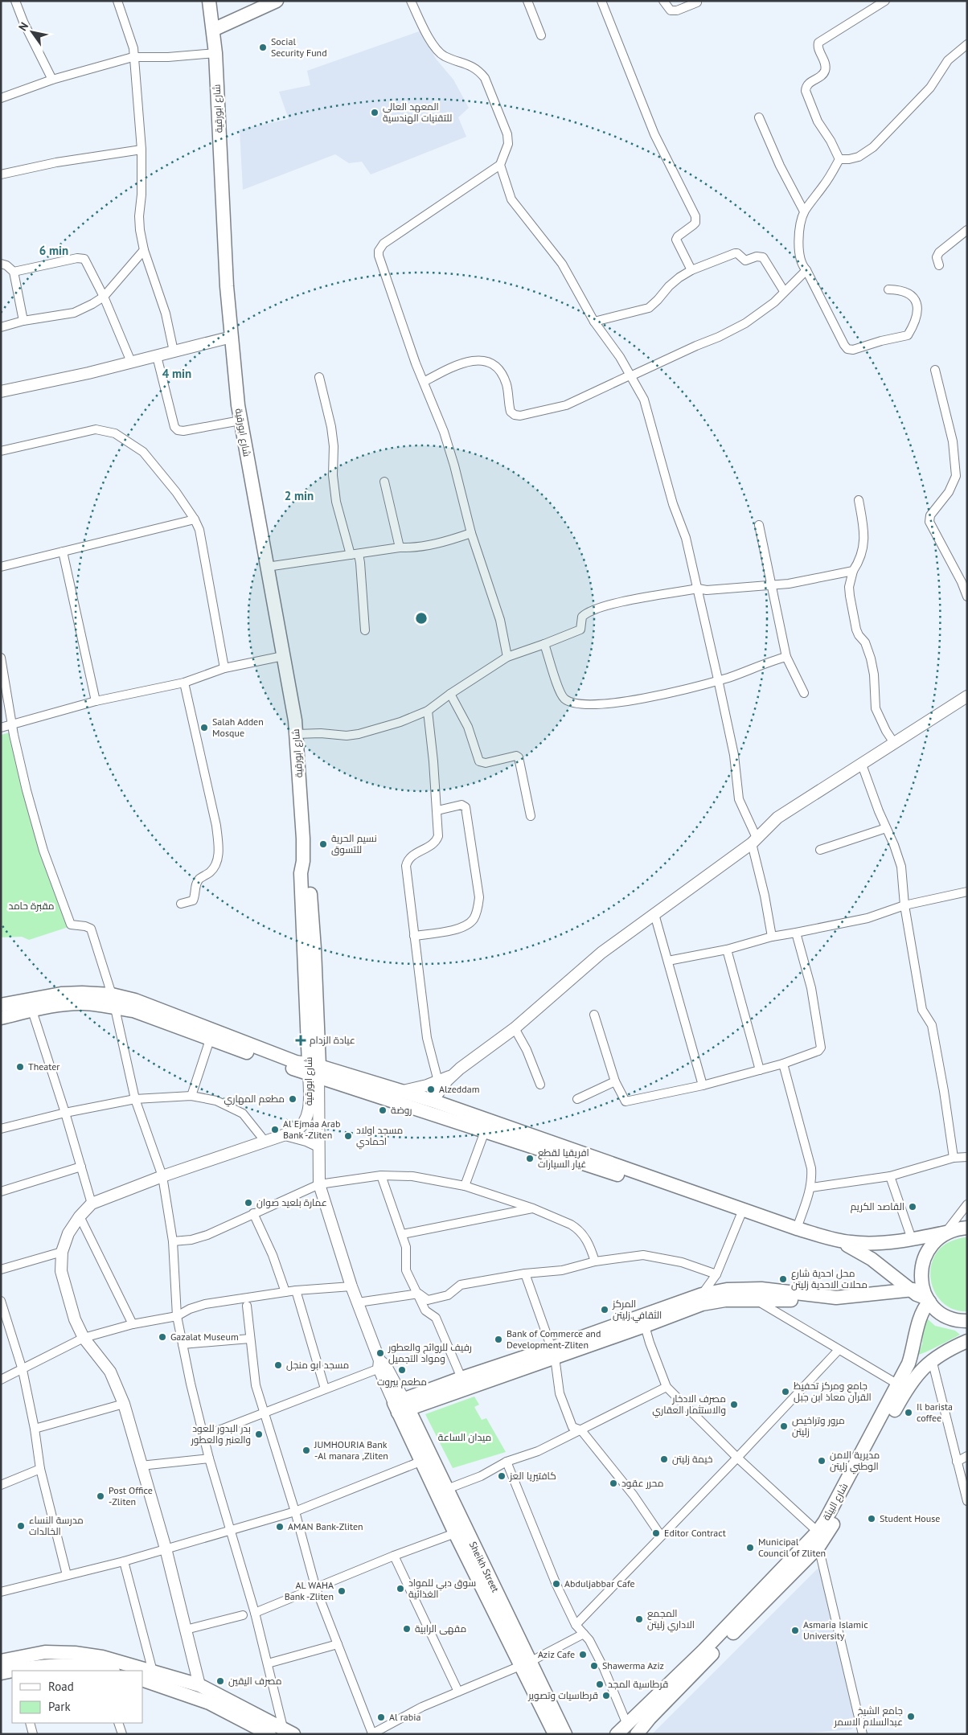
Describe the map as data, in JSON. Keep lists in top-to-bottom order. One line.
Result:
{"streets":{"main road":["شارع ابورقية","شارع البيئة","Sheikh Street"]},"crossings":[["شارع ابورقية","Sheikh Street"]],"parks":["مقبرة حامد","ميدان الساعة"],"places":{"other":["Social Security Fund","المعهد العالي للتقنيات الهندسية","Salah Adden Mosque","نسيم الحرية للتسوق","Theater","Alzeddam","مطعم المهاري","روضة","Al Ejmaa Arab Bank -Zliten","مسجد اولاد احمادي","افريقيا لقطع غيار السيارات","عمارة بلعيد صوان","القاصد الكريم","محل احدية شارع محلات الاحدية زليتن","المركز الثقافي.زليتن","Gazalat Museum","Bank of Commerce and Development-Zliten","رفيف للروائح والعطور ومواد التجميل","مسجد ابو منجل","مطعم بيروت","جامع ومركز تحفيظ القرآن معاذ ابن جبل","مصرف اﻻدخار واﻻستثمار العقاري","Il barista coffee","مرور وتراخيص زليتن","بدر البدور للعود والعنبر والعطور","JUMHOURIA Bank -Al manara ,Zliten","خيمة زليتن","مديرية الامن الوطني زليتن","كافتيريا العز","محرر عقود","Post Office -Zliten","Student House","مدرسة النساء الخالدات","AMAN Bank-Zliten","Editor Contract","Municipal Council of Zliten","Abduljabbar Cafe","سوق دبي للمواد الغذائية","AL WAHA Bank -Zliten","المجمع الاداري زليتن","مقهى الرابية","Asmaria Islamic University","Aziz Cafe","Shawerma Aziz","مصرف اليقين","قرطاسية المجد","قرطاسيات وتصوير","جامع الشيخ عبدالسلام الاسمر","Al rabia"],"health":["عيادة الزدام"]},"legend":["Road","Park"],"north":"top left","rings":["6 min","4 min","2 min"]}
